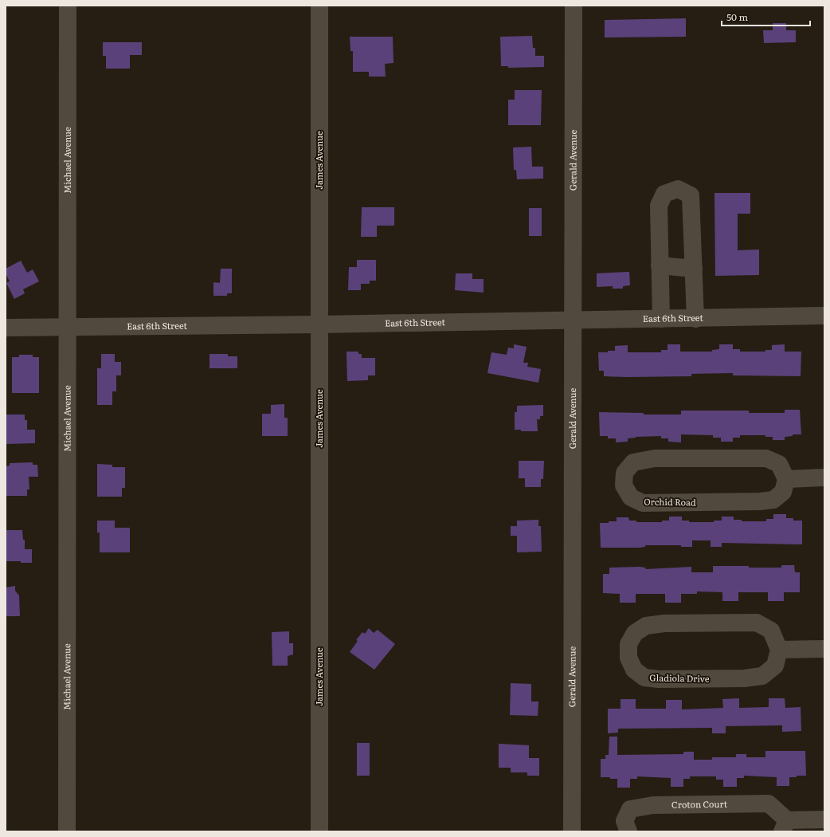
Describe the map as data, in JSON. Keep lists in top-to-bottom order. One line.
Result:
{"streets":{"street":["Michael Avenue","James Avenue","Gerald Avenue","East 6th Street","Orchid Road","Gladiola Drive","Croton Court"]},"crossings":[["Michael Avenue","East 6th Street"],["James Avenue","East 6th Street"],["Gerald Avenue","East 6th Street"]],"scale_bar":"50 m"}
